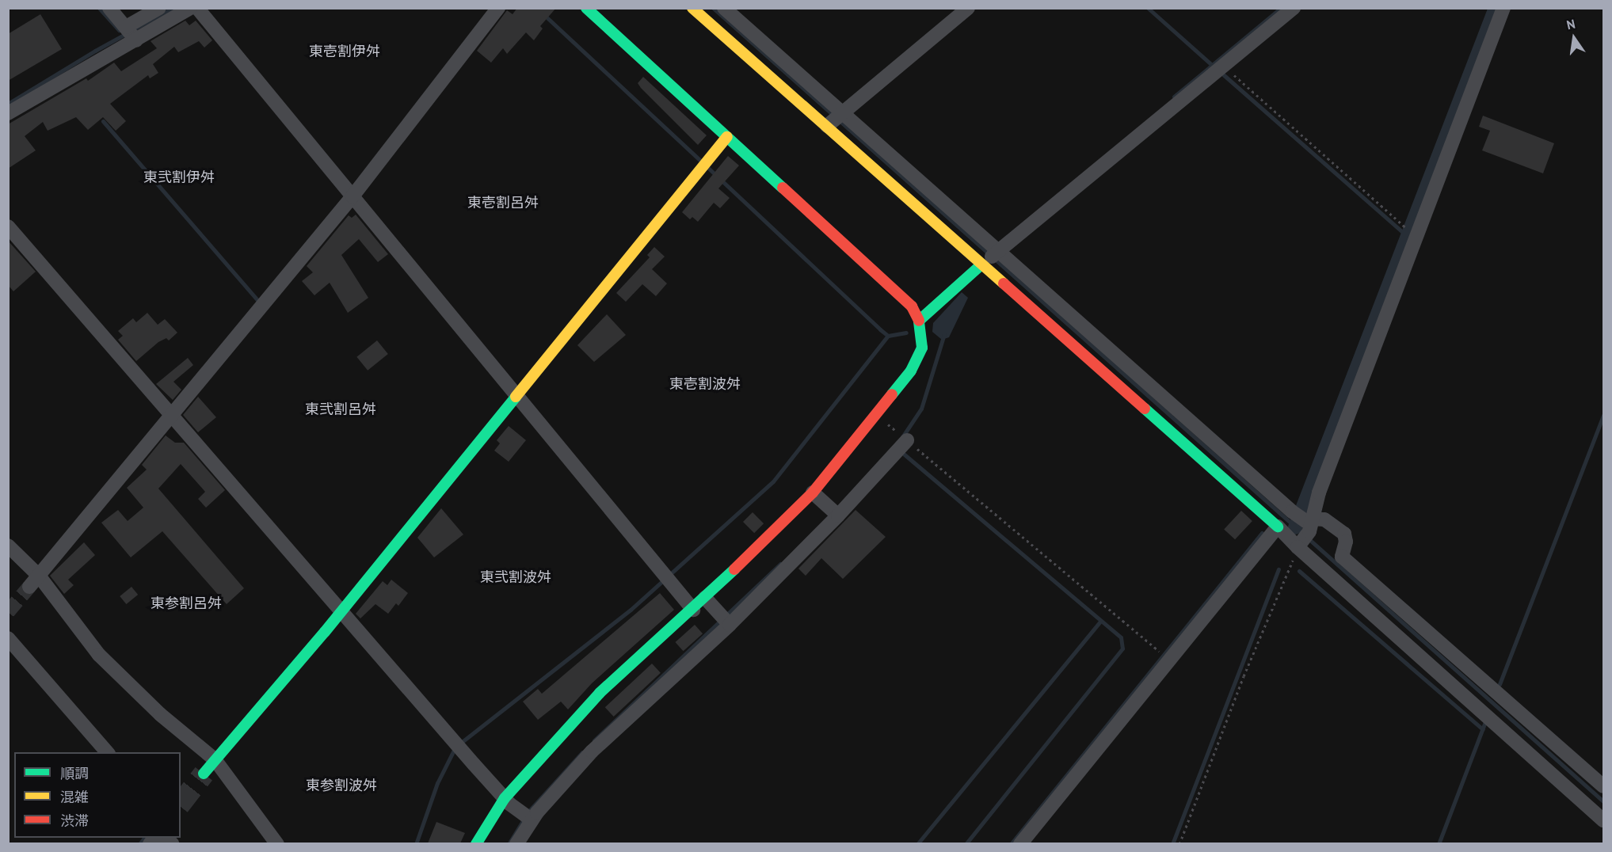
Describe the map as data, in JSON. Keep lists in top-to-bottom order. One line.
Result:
{"districts":["東壱割伊舛","東弐割伊舛","東壱割呂舛","東壱割波舛","東弐割呂舛","東弐割波舛","東参割呂舛","東参割波舛"],"legend":["順調","混雑","渋滞"],"north":"top"}
